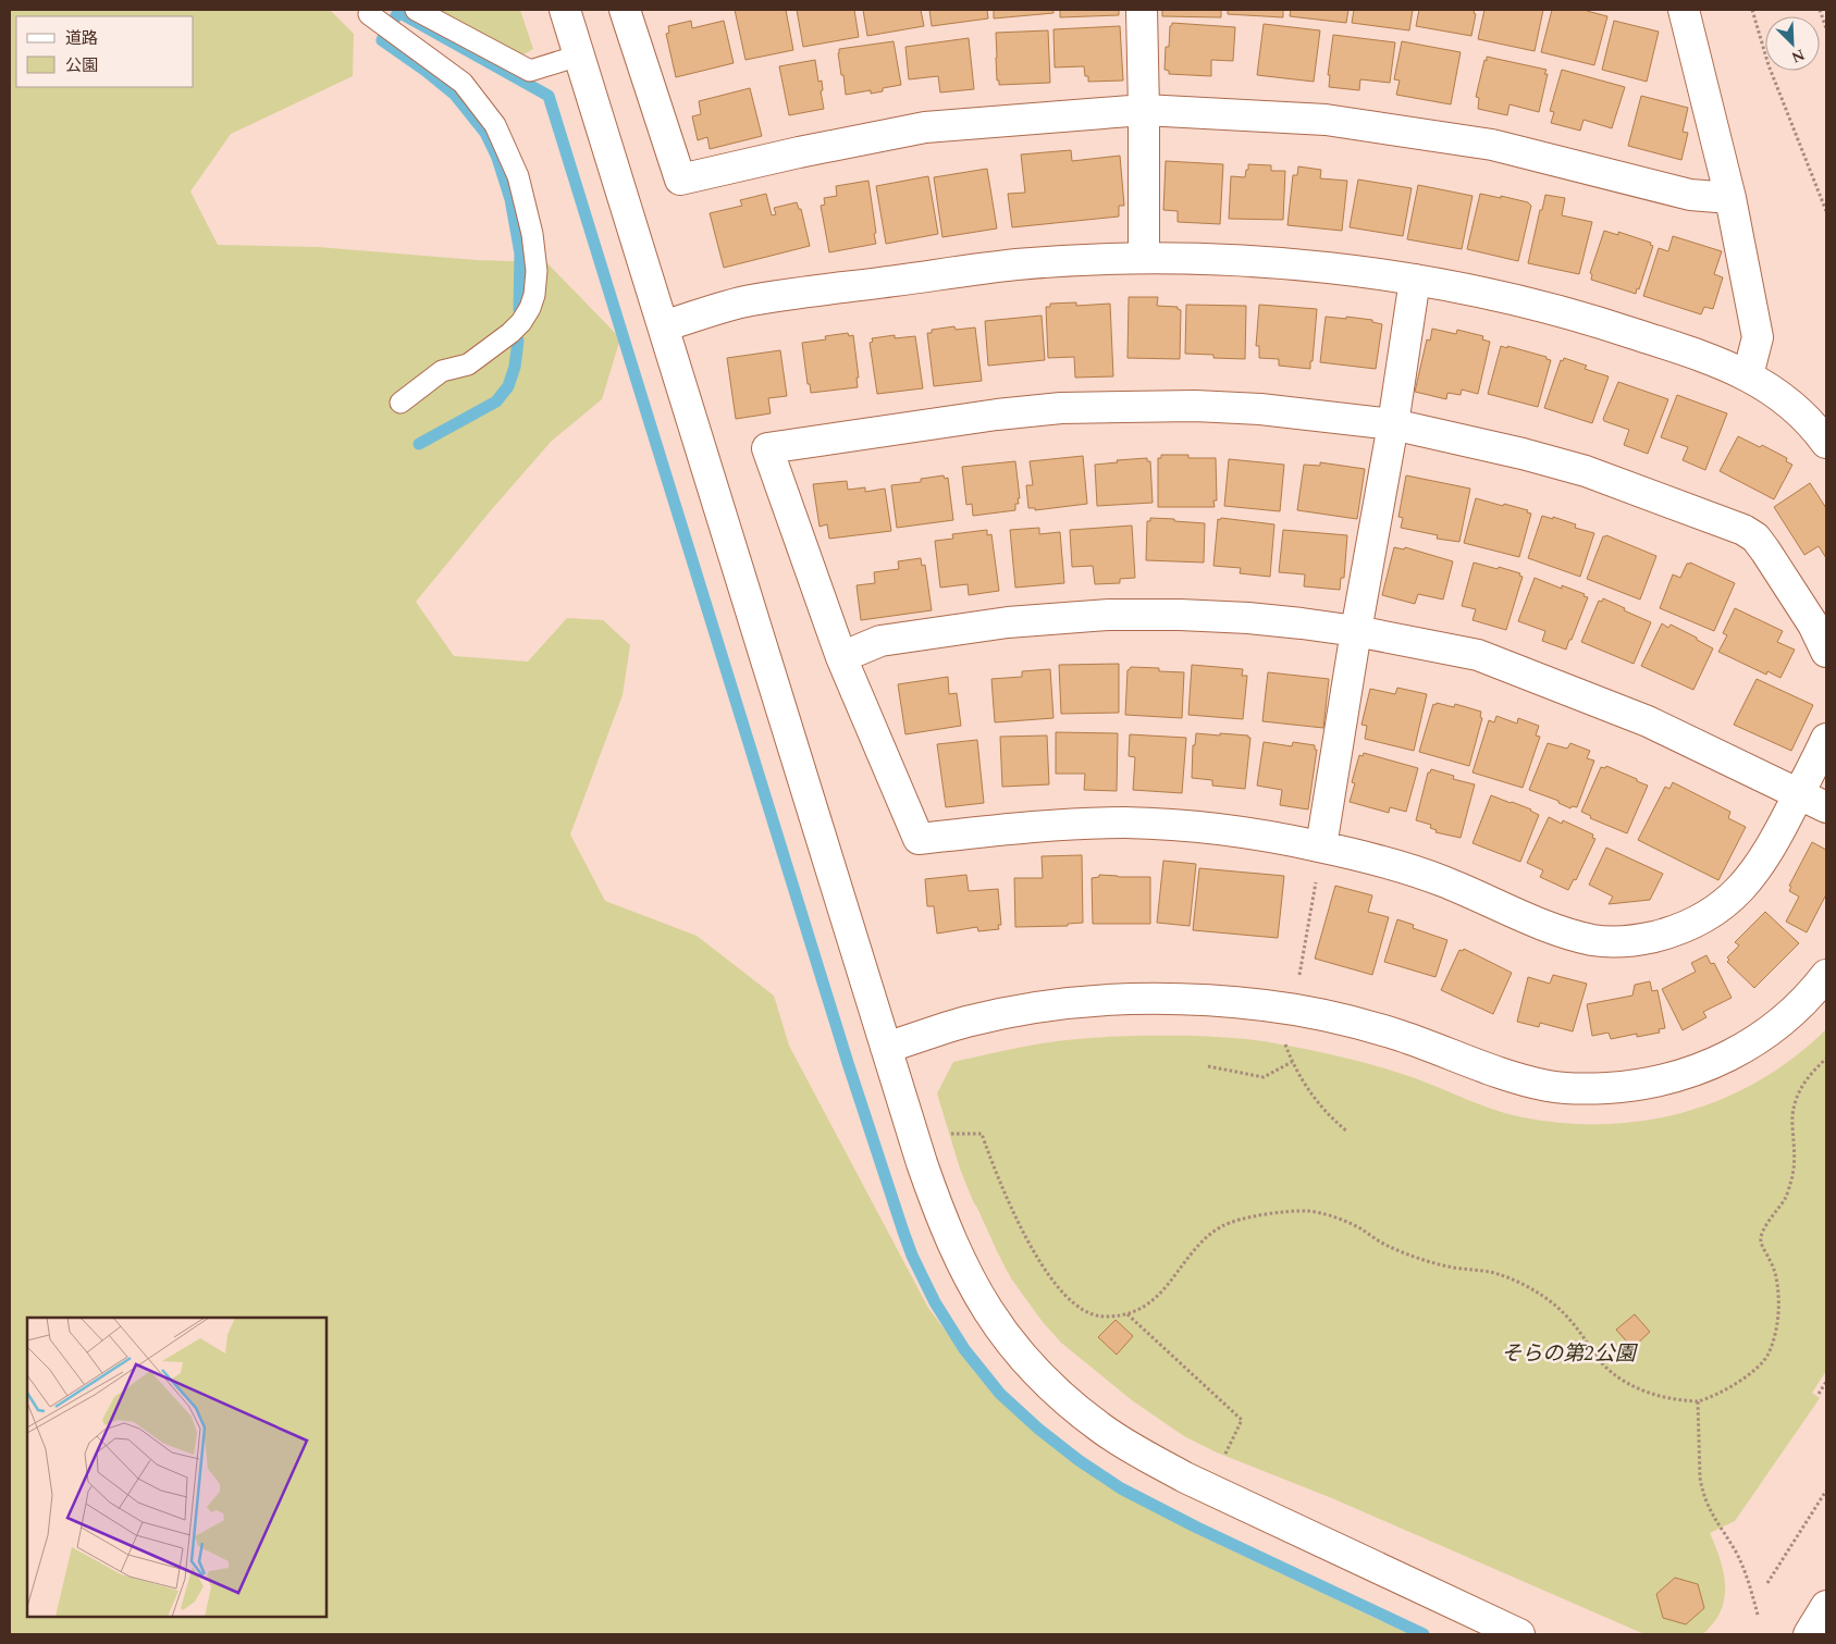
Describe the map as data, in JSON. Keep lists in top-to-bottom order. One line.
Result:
{"parks":["そらの第2公園"],"legend":["道路","公園"],"north":"bottom right"}
